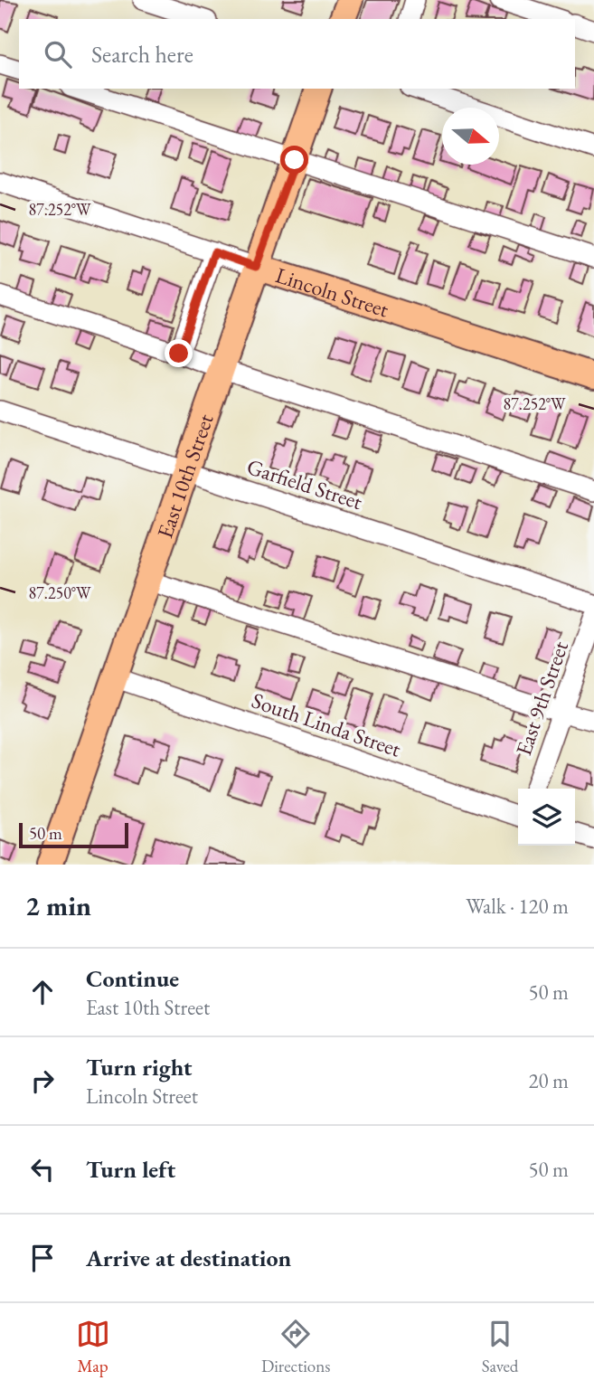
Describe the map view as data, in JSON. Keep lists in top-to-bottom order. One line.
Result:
{"streets":{"main road":["Lincoln Street","East 10th Street"],"street":["Garfield Street","East 9th Street","South Linda Street"]},"crossings":[["Lincoln Street","East 10th Street"],["East 10th Street","Garfield Street"],["East 10th Street","South Linda Street"]],"scale_bar":"50 m","north":"right","page":{"search":"Search here","scale":"50 m","heading":["2 min","Walk · 120 m"],"list":[["Continue","East 10th Street","50 m"],["Turn right","Lincoln Street","20 m"],["Turn left","50 m"],"Arrive at destination"],"nav":["Map","Directions","Saved"]},"coordinates":["87.252°W","87.250°W"]}
